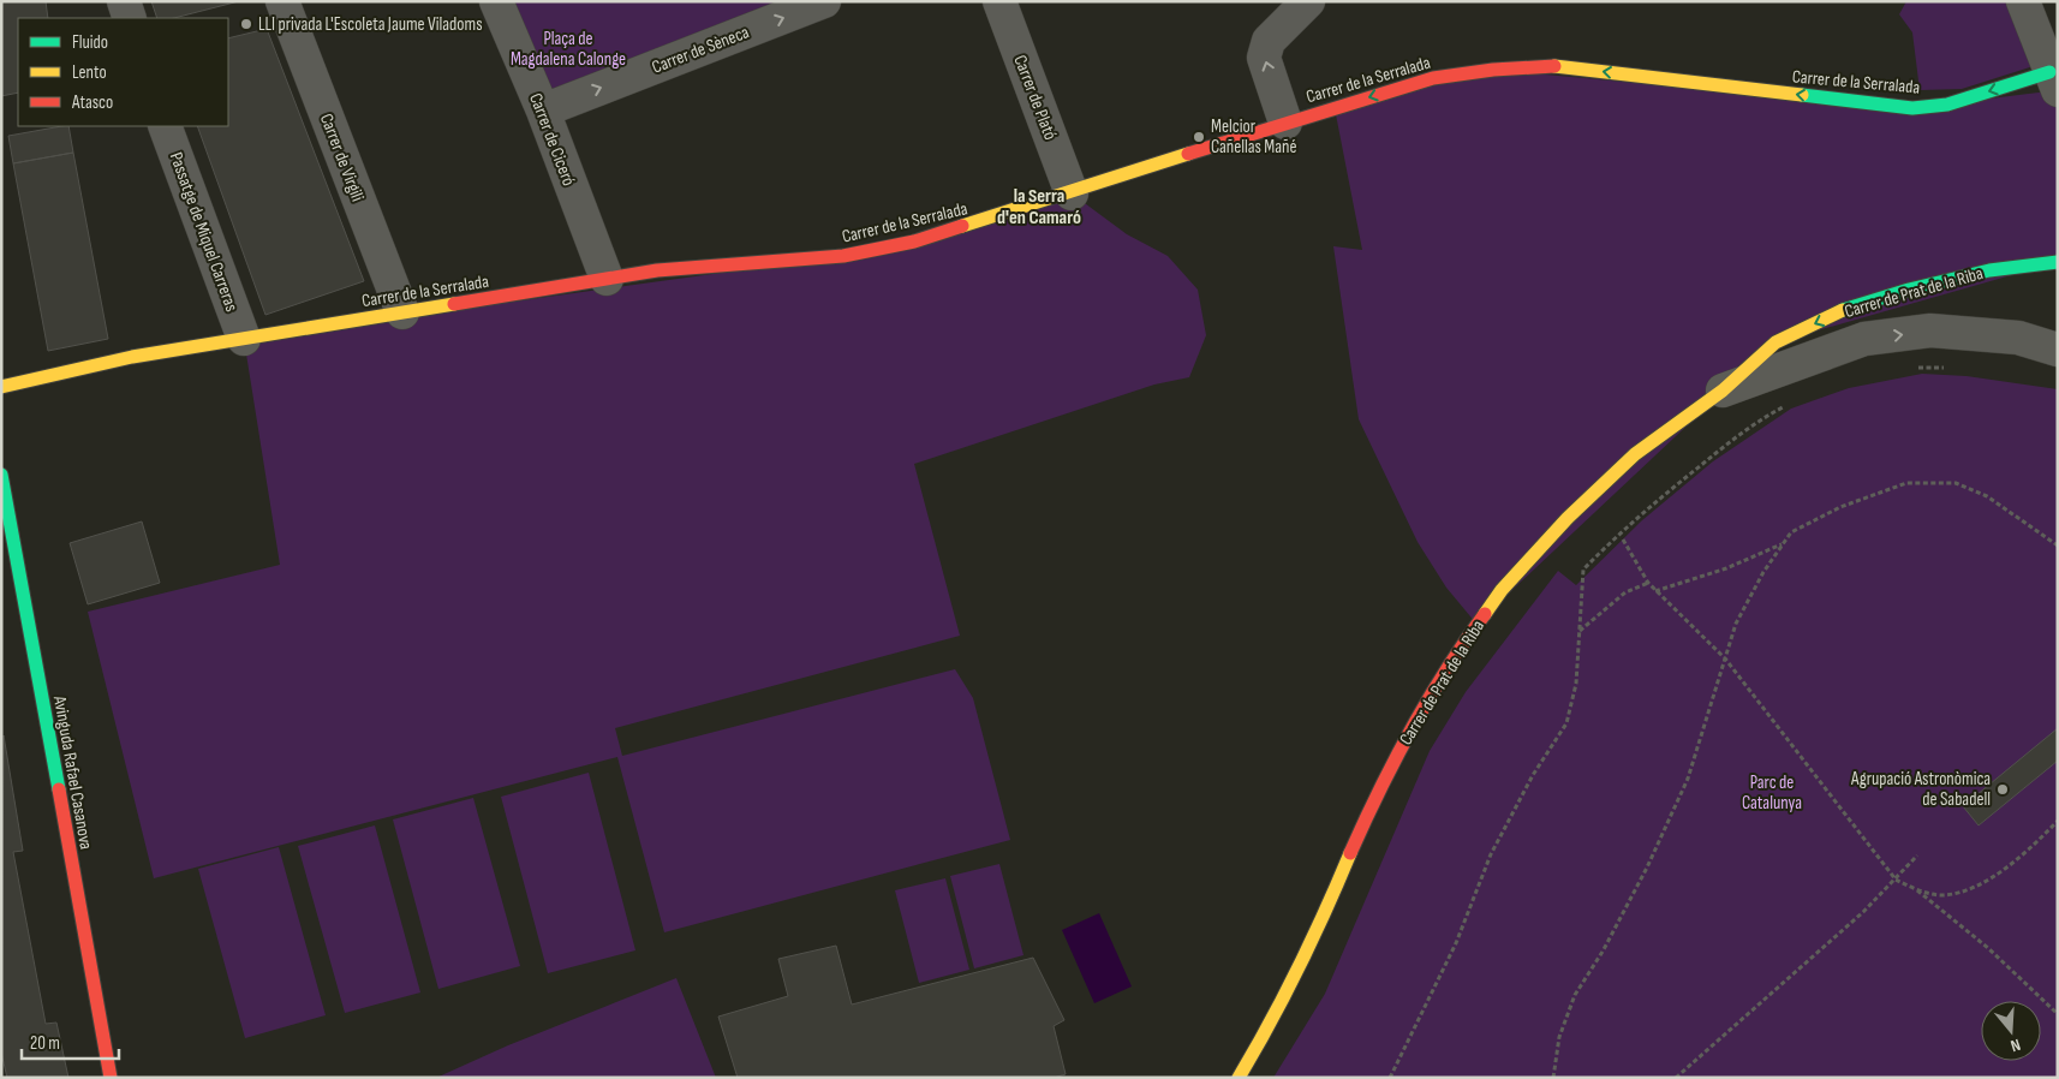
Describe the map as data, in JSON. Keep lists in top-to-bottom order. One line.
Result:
{"streets":{"street":["Carrer de Sèneca","Carrer de la Serralada","Carrer de Plató","Carrer de Ciceró","Carrer de Virgili","Passatge de Miquel Carreras","Carrer de Prat de la Riba","Avinguda Rafael Casanova"]},"crossings":[["Carrer de Sèneca","Carrer de Ciceró"],["Carrer de la Serralada","Carrer de Plató"],["Carrer de la Serralada","Carrer de Ciceró"],["Carrer de la Serralada","Carrer de Virgili"],["Carrer de la Serralada","Passatge de Miquel Carreras"]],"one_way":["Carrer de Sèneca","Carrer de la Serralada"],"districts":["la Serra d'en Camaró"],"parks":["Plaça de Magdalena Calonge","Parc de Catalunya"],"places":["LLI privada L'Escoleta Jaume Viladoms","Melcior Cañellas Mañé","Agrupació Astronòmica de Sabadell"],"legend":["Fluido","Lento","Atasco"],"scale_bar":"20 m","north":"bottom"}
